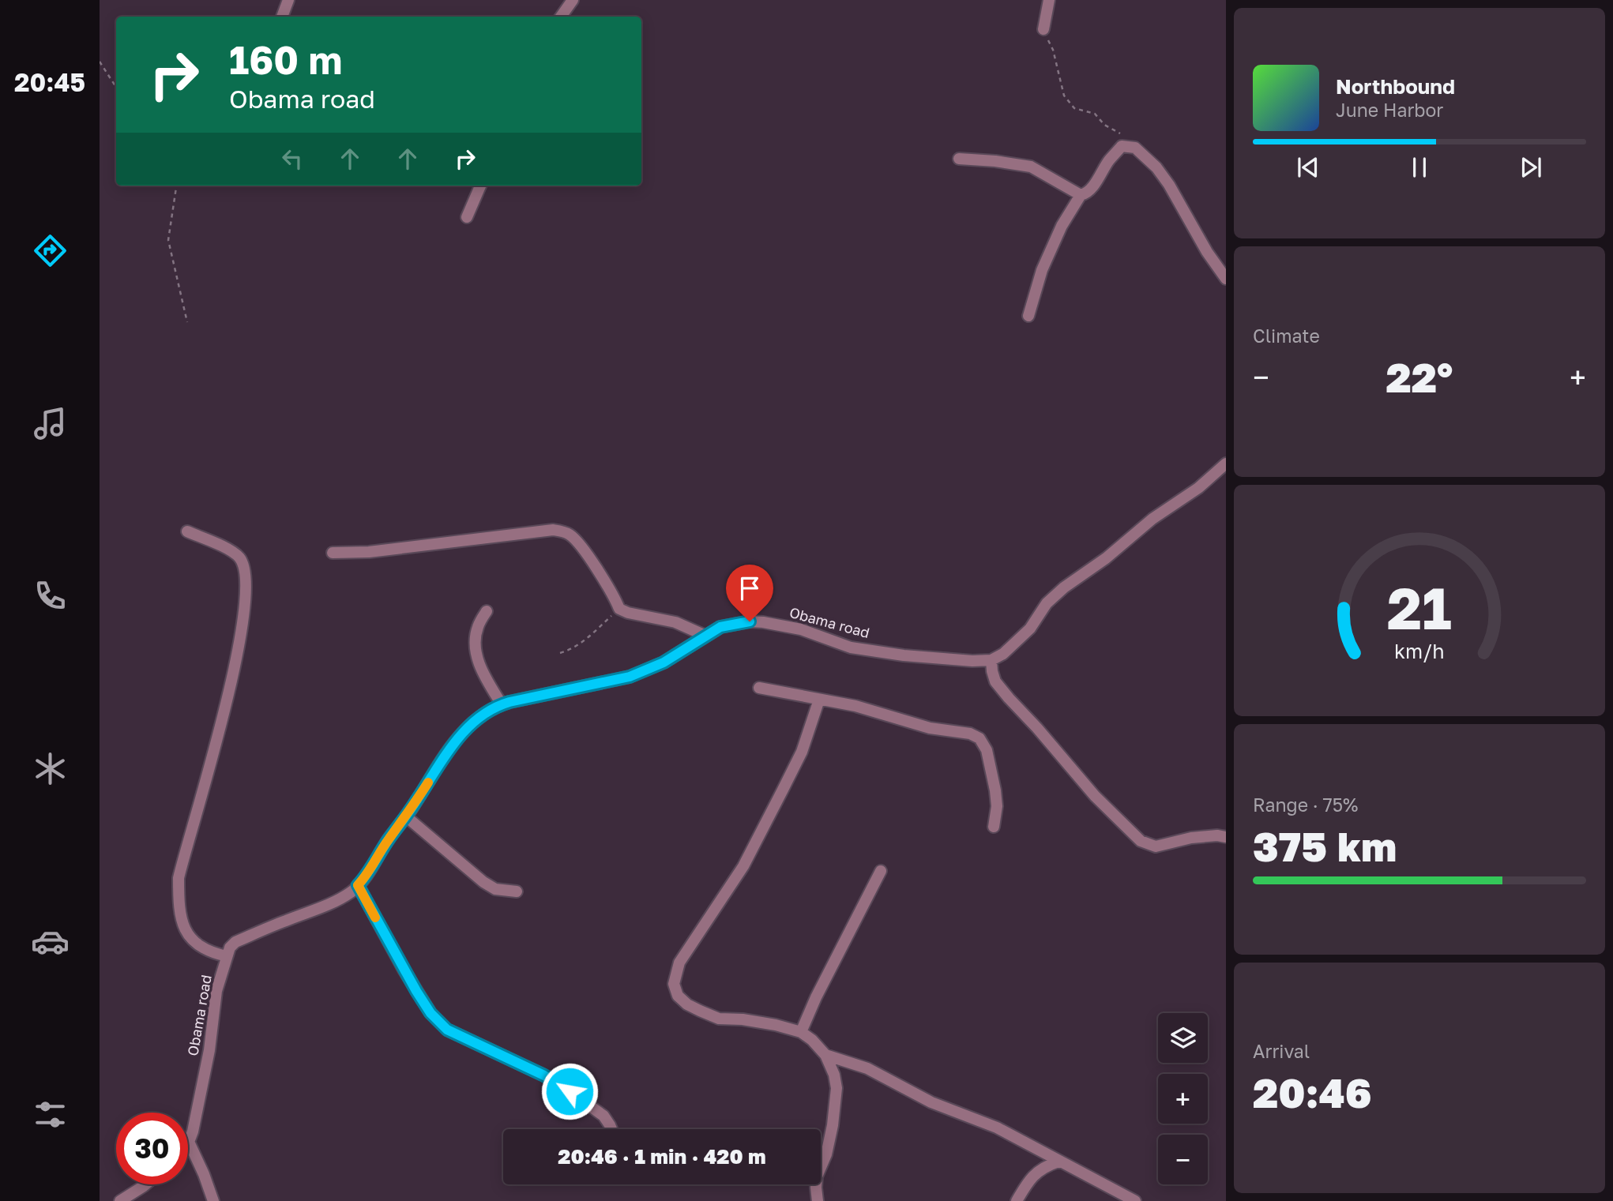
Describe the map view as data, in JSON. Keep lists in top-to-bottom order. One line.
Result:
{"streets":{"street":["Obama road"]},"page":{"tabs":"20:45","turn":["160 m","Obama road"],"song":["Northbound","June Harbor"],"tile":["Climate",["Range · 75%","375 km"],["Arrival","20:46"]],"heat":["−","22°","+"],"map_buttons":["+","−"],"limit":"30","trip":"20:46 · 1 min · 420 m","gauge":["21","km/h"]}}
